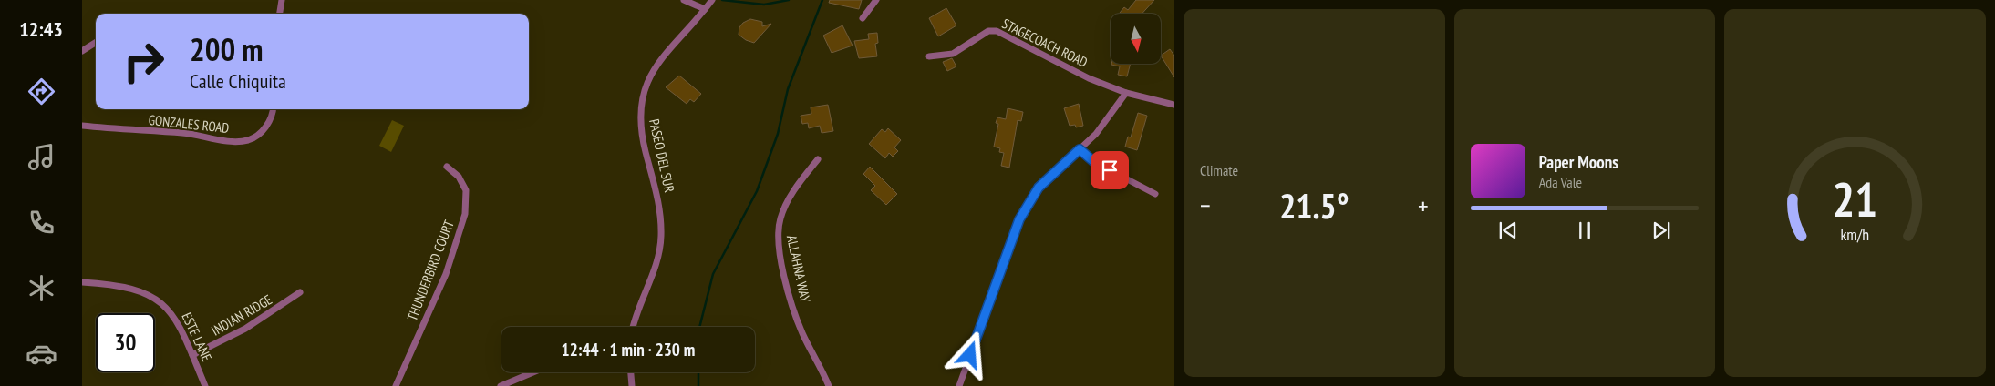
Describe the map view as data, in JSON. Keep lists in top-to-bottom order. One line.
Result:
{"streets":{"street":["STAGECOACH ROAD","GONZALES ROAD","PASEO DEL SUR","ALLAHNA WAY","THUNDERBIRD COURT","INDIAN RIDGE","ESTE LANE"]},"crossings":[["INDIAN RIDGE","ESTE LANE"]],"north":"bottom","page":{"tabs":"12:43","tile":"Climate","turn":["200 m","Calle Chiquita"],"song":["Paper Moons","Ada Vale"],"heat":["−","21.5°","+"],"limit":"30","trip":"12:44 · 1 min · 230 m","gauge":["21","km/h"]}}
